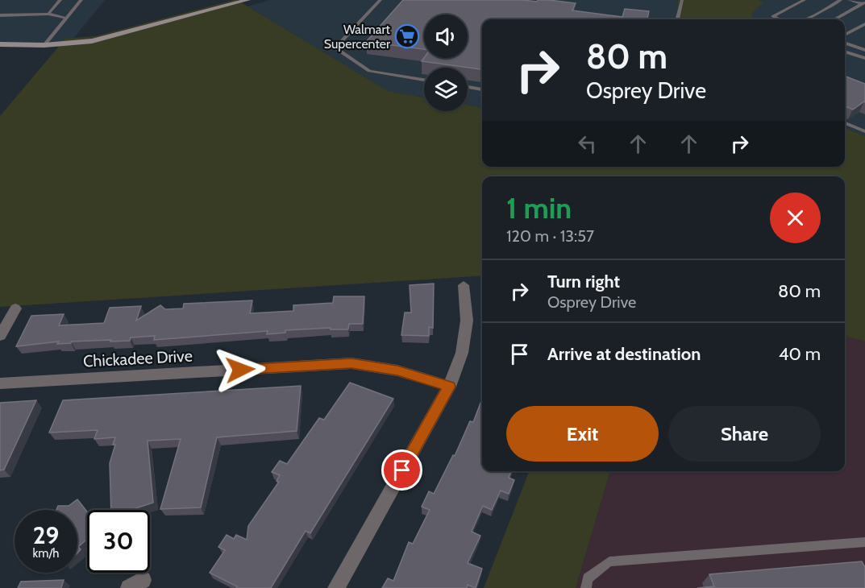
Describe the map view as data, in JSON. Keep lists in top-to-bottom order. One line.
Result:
{"streets":{"street":["Chickadee Drive"]},"places":{"supermarket":["Walmart Supercenter"]},"page":{"turn":["80 m","Osprey Drive"],"heading":["1 min","120 m · 13:57"],"list":[{"name":"Turn right","note":"Osprey Drive","value":"80 m"},{"name":"Arrive at destination","value":"40 m"}],"buttons":["Exit","Share"],"speed":"29 km/h","limit":"30"}}
